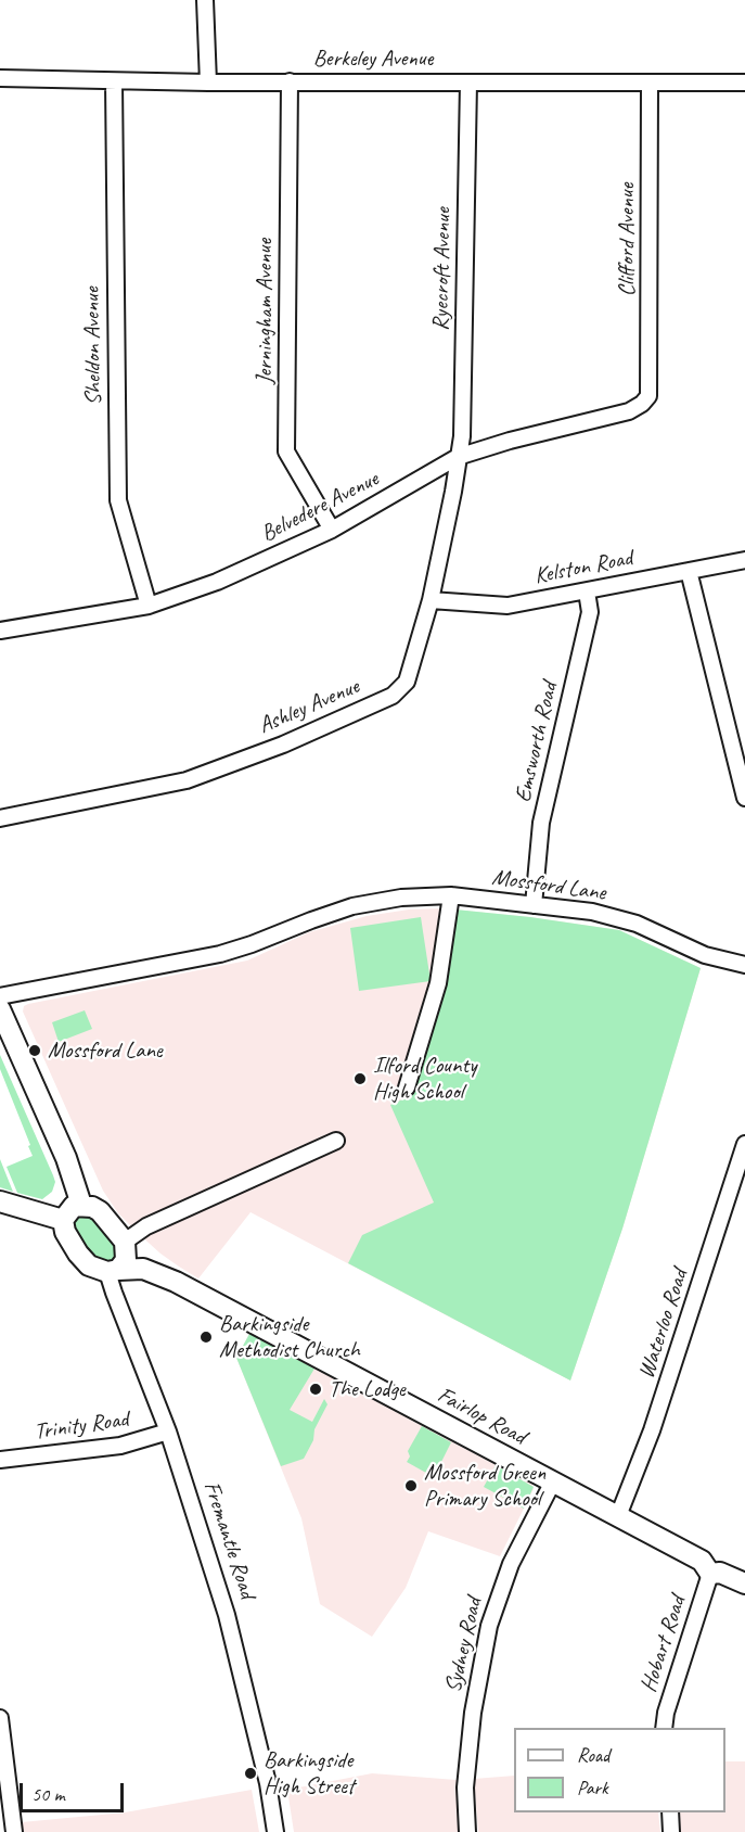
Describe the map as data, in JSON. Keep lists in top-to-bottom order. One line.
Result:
{"streets":{"street":["Berkeley Avenue","Clifford Avenue","Ryecroft Avenue","Jerningham Avenue","Sheldon Avenue","Belvedere Avenue","Kelston Road","Ashley Avenue","Emsworth Road","Mossford Lane","Waterloo Road","Fairlop Road","Trinity Road","Fremantle Road","Hobart Road","Sydney Road"]},"crossings":[["Berkeley Avenue","Clifford Avenue"],["Berkeley Avenue","Ryecroft Avenue"],["Berkeley Avenue","Jerningham Avenue"],["Berkeley Avenue","Sheldon Avenue"],["Clifford Avenue","Belvedere Avenue"],["Ryecroft Avenue","Belvedere Avenue"],["Ryecroft Avenue","Ashley Avenue"],["Jerningham Avenue","Belvedere Avenue"],["Sheldon Avenue","Belvedere Avenue"],["Belvedere Avenue","Ashley Avenue"],["Kelston Road","Ashley Avenue"],["Kelston Road","Emsworth Road"],["Emsworth Road","Mossford Lane"],["Waterloo Road","Fairlop Road"],["Fairlop Road","Fremantle Road"],["Fairlop Road","Hobart Road"],["Fairlop Road","Sydney Road"],["Trinity Road","Fremantle Road"]],"places":["Mossford Lane","Ilford County High School","Barkingside Methodist Church","The Lodge","Mossford Green Primary School","Barkingside High Street"],"legend":["Road","Park"],"scale_bar":"50 m"}
